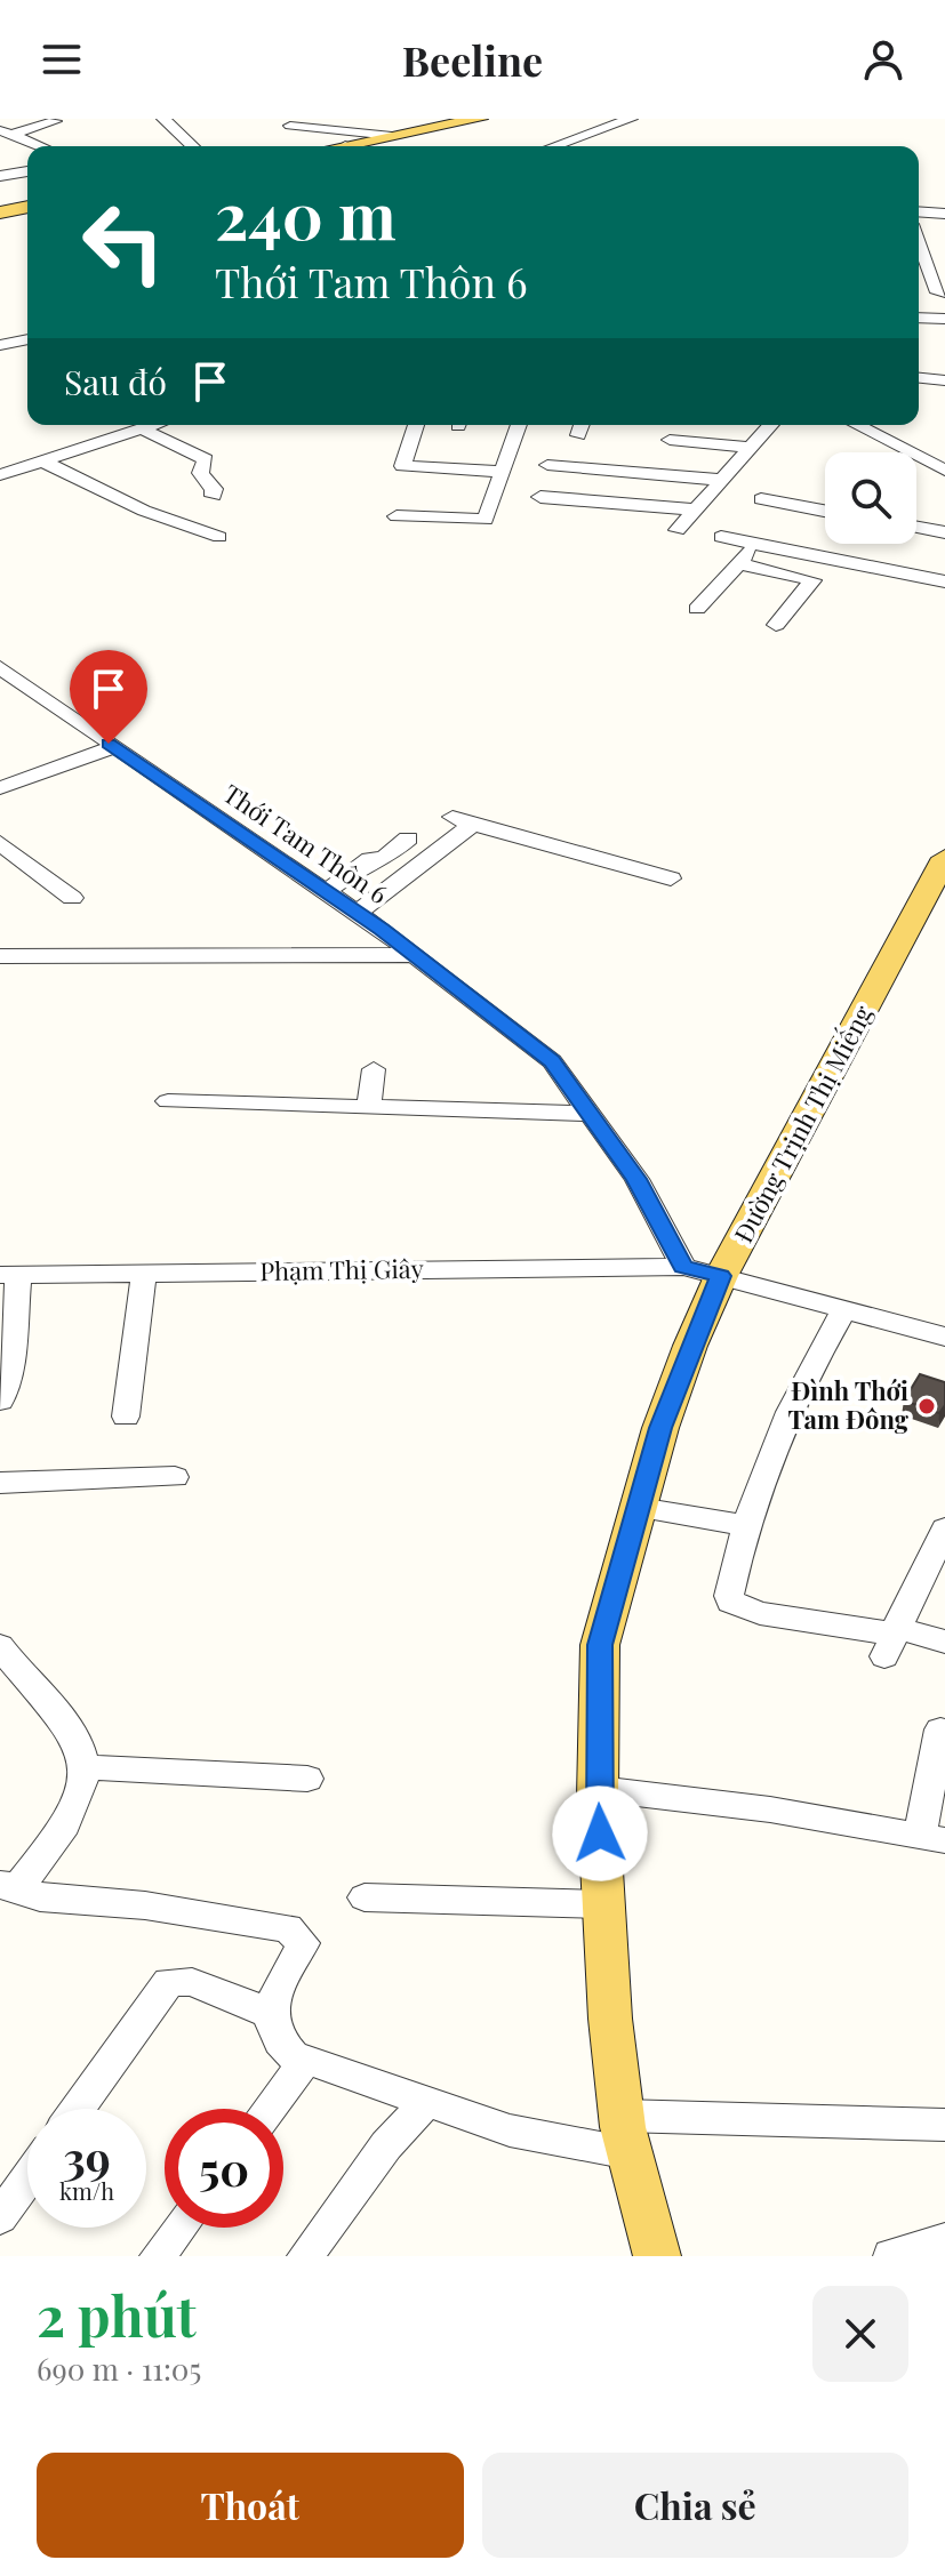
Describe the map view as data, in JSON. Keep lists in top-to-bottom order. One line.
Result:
{"streets":{"main road":["Đường Trịnh Thị Miếng"],"street":["Thới Tam Thôn 6","Phạm Thị Giây"]},"crossings":[["Thới Tam Thôn 6","Phạm Thị Giây"],["Đường Trịnh Thị Miếng","Phạm Thị Giây"]],"places":["Đình Thới Tam Đông"],"page":{"header":"Beeline","turn":["240 m","Thới Tam Thôn 6"],"then":"Sau đó","speed":"39 km/h","limit":"50","heading":["2 phút","690 m · 11:05"],"buttons":["Thoát","Chia sẻ"]}}
